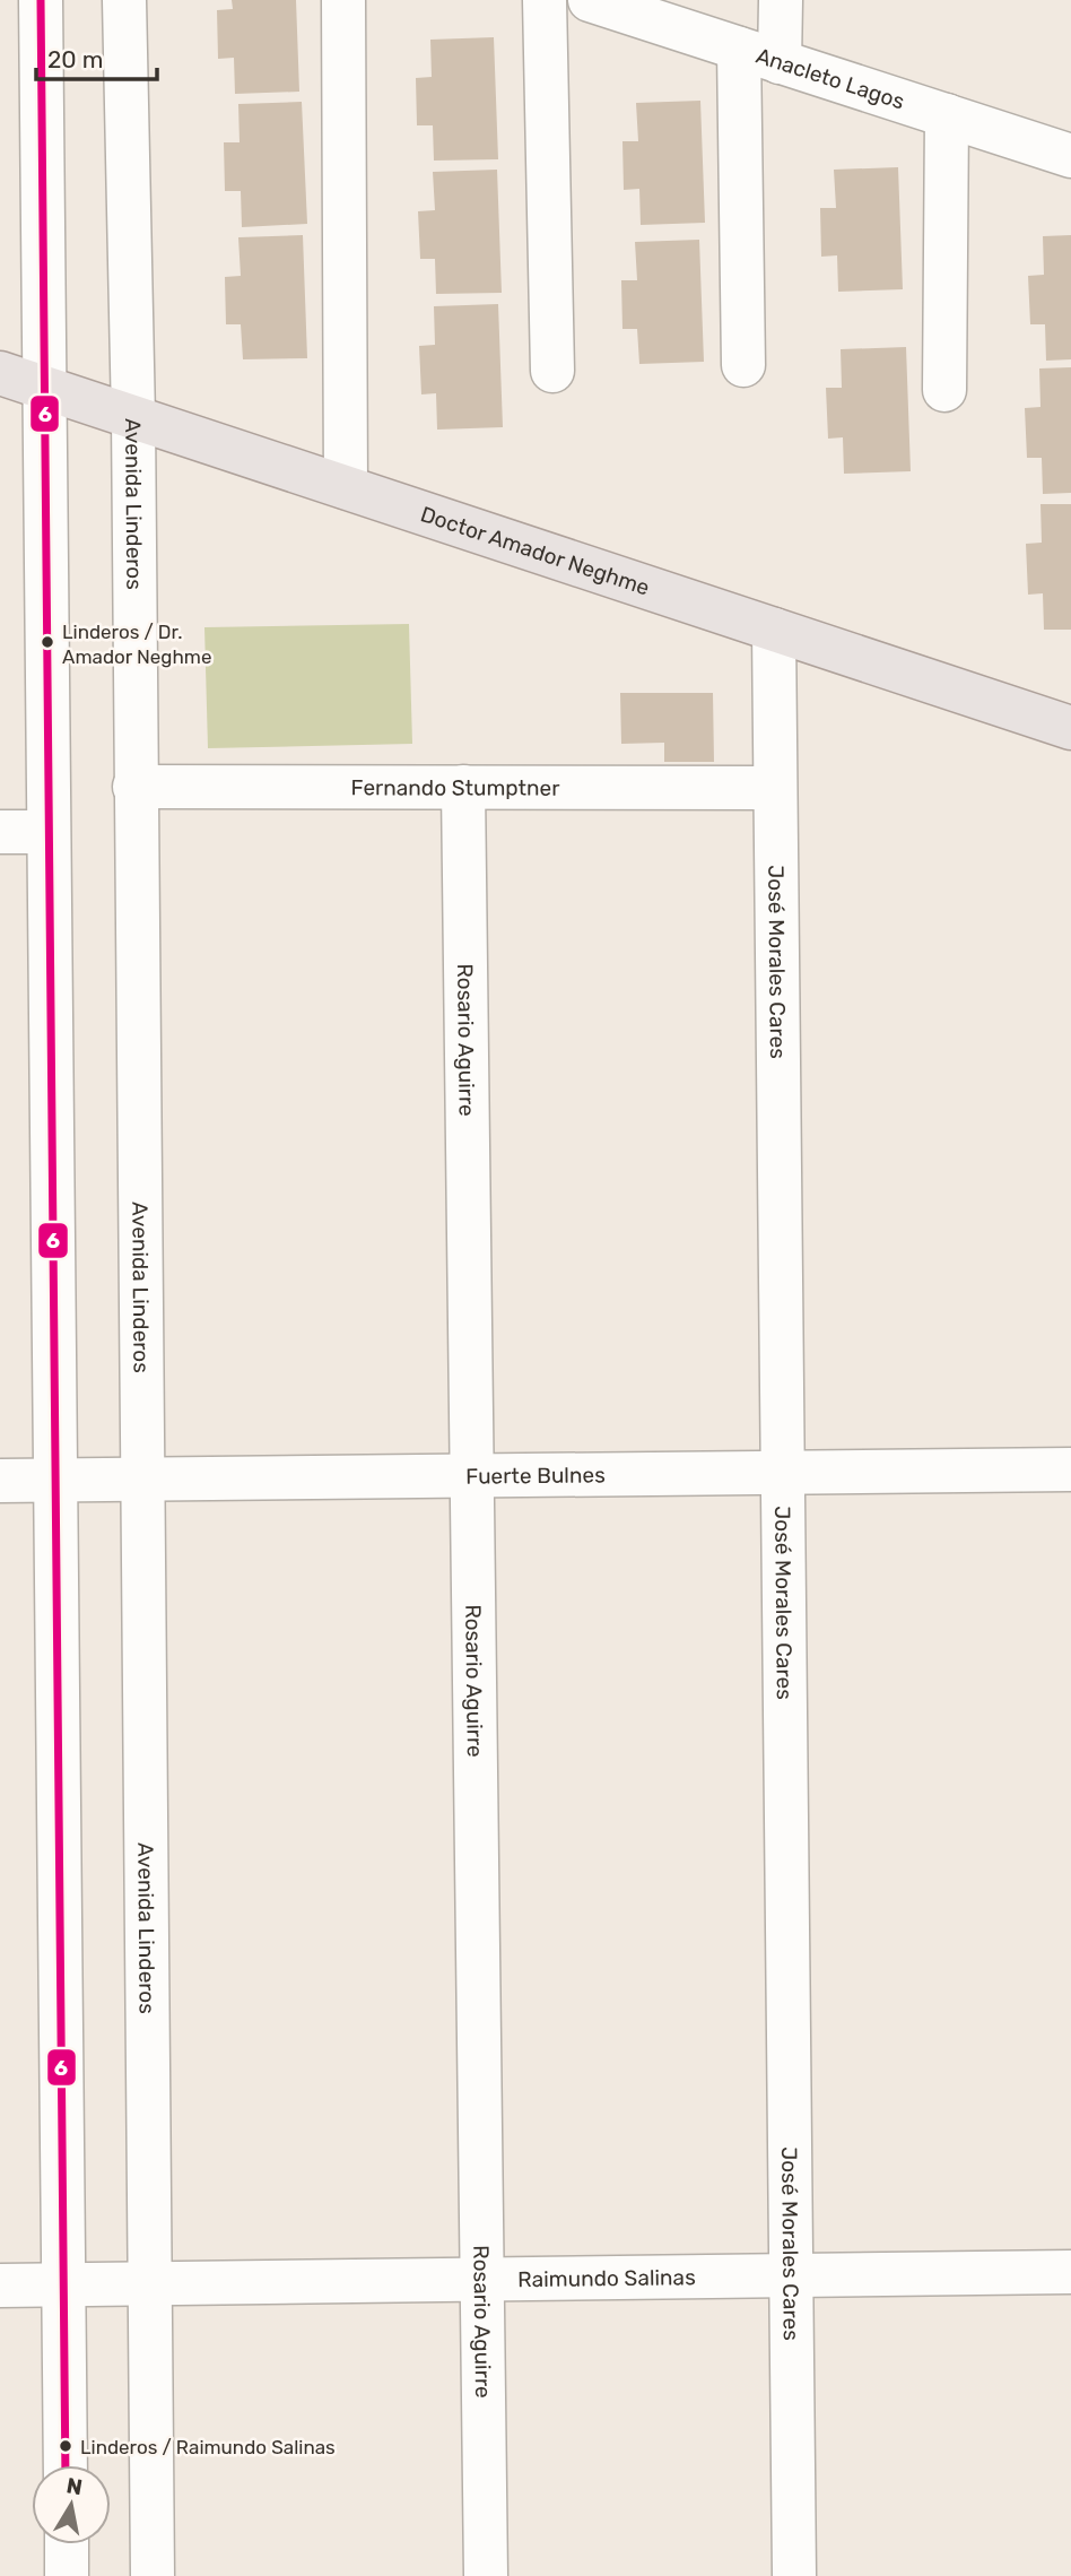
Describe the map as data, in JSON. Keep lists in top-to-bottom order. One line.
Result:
{"streets":{"main road":["Doctor Amador Neghme"],"street":["Anacleto Lagos","Avenida Linderos","Fernando Stumptner","José Morales Cares","Rosario Aguirre","Fuerte Bulnes","Raimundo Salinas"]},"crossings":[["Avenida Linderos","Doctor Amador Neghme"],["Avenida Linderos","Fernando Stumptner"],["Avenida Linderos","Fuerte Bulnes"],["Avenida Linderos","Raimundo Salinas"],["Doctor Amador Neghme","José Morales Cares"],["Fernando Stumptner","José Morales Cares"],["Fernando Stumptner","Rosario Aguirre"],["José Morales Cares","Fuerte Bulnes"],["José Morales Cares","Raimundo Salinas"],["Rosario Aguirre","Fuerte Bulnes"],["Rosario Aguirre","Raimundo Salinas"]],"places":["Linderos / Dr. Amador Neghme","Linderos / Raimundo Salinas"],"lines":["transit line 6"],"scale_bar":"20 m","north":"top"}
